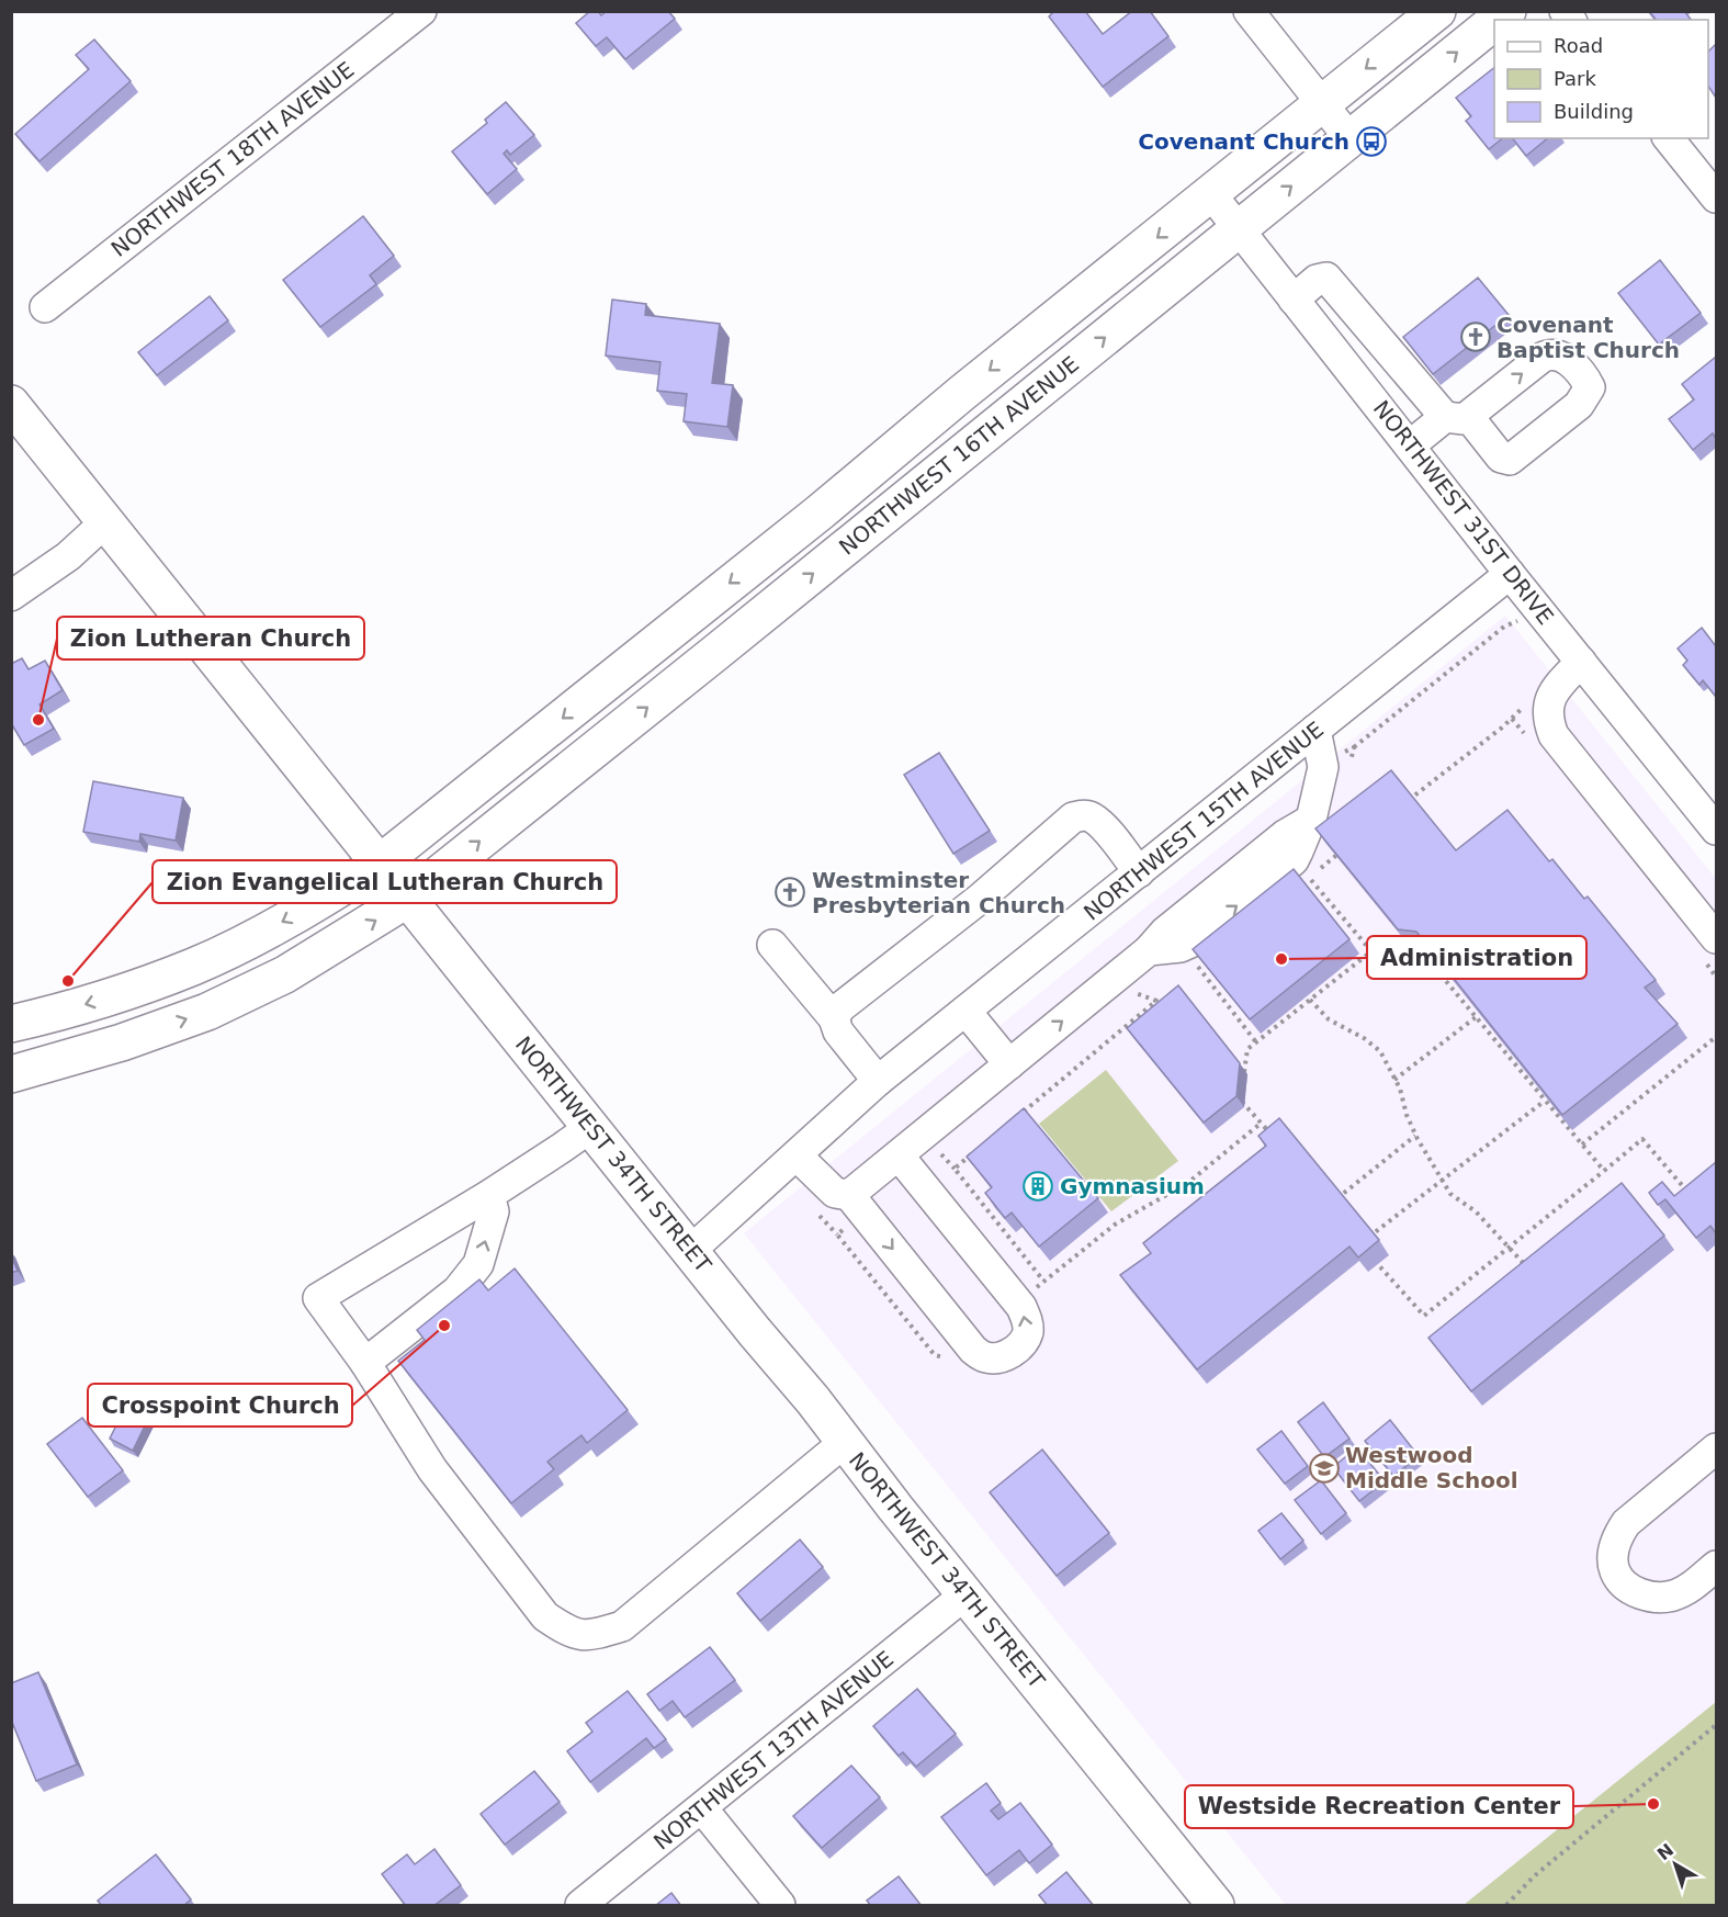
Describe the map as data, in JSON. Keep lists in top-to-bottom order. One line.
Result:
{"streets":{"main road":["NORTHWEST 16TH AVENUE","NORTHWEST 34TH STREET"],"street":["NORTHWEST 18TH AVENUE","NORTHWEST 31ST DRIVE","NORTHWEST 15TH AVENUE","NORTHWEST 13TH AVENUE"]},"crossings":[["NORTHWEST 16TH AVENUE","NORTHWEST 31ST DRIVE"],["NORTHWEST 16TH AVENUE","NORTHWEST 34TH STREET"],["NORTHWEST 31ST DRIVE","NORTHWEST 15TH AVENUE"],["NORTHWEST 15TH AVENUE","NORTHWEST 34TH STREET"],["NORTHWEST 34TH STREET","NORTHWEST 13TH AVENUE"]],"places":{"bus stop":["Covenant Church"],"church":["Covenant Baptist Church","Westminster Presbyterian Church"],"other":["Zion Lutheran Church","Administration","Zion Evangelical Lutheran Church","Crosspoint Church","Westside Recreation Center"],"building":["Gymnasium"],"school or university":["Westwood Middle School"]},"legend":["Road","Park","Building"],"north":"top left"}
